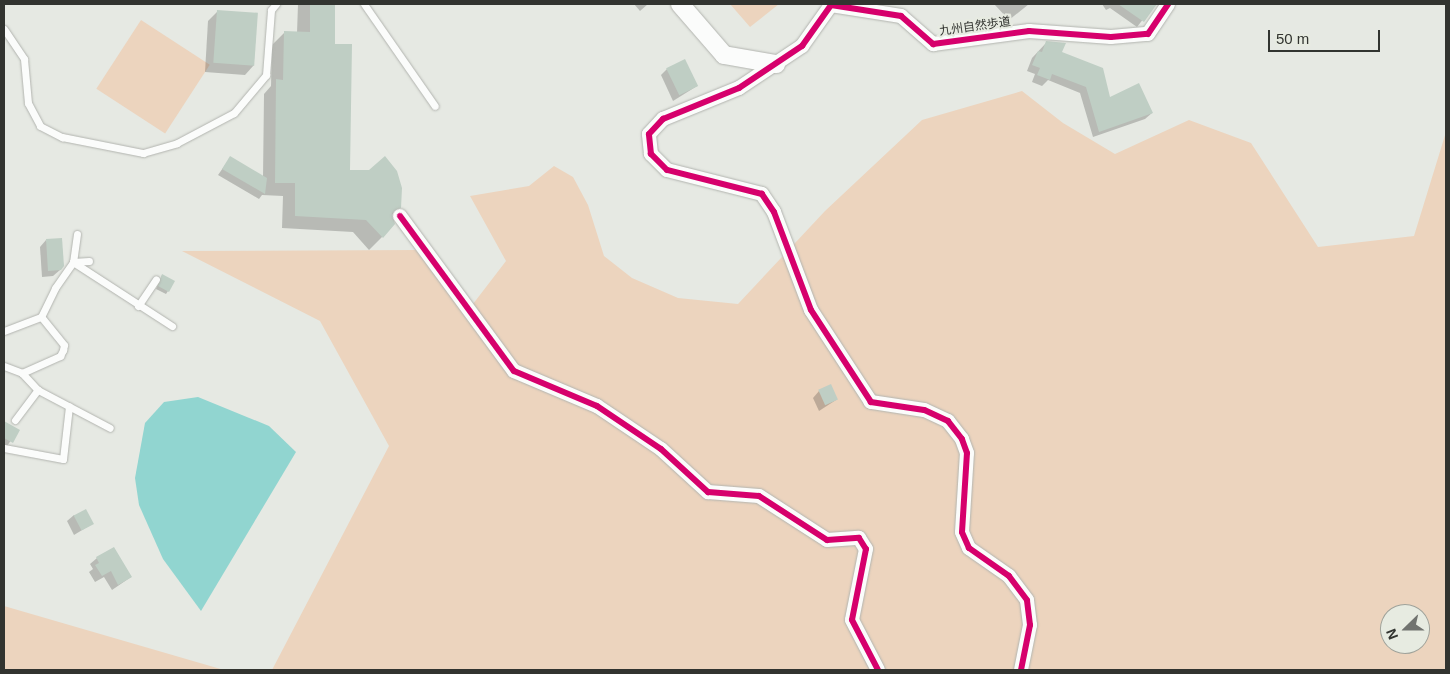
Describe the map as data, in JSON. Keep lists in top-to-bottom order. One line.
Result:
{"streets":{"street":["九州自然歩道"]},"scale_bar":"50 m","north":"left"}
